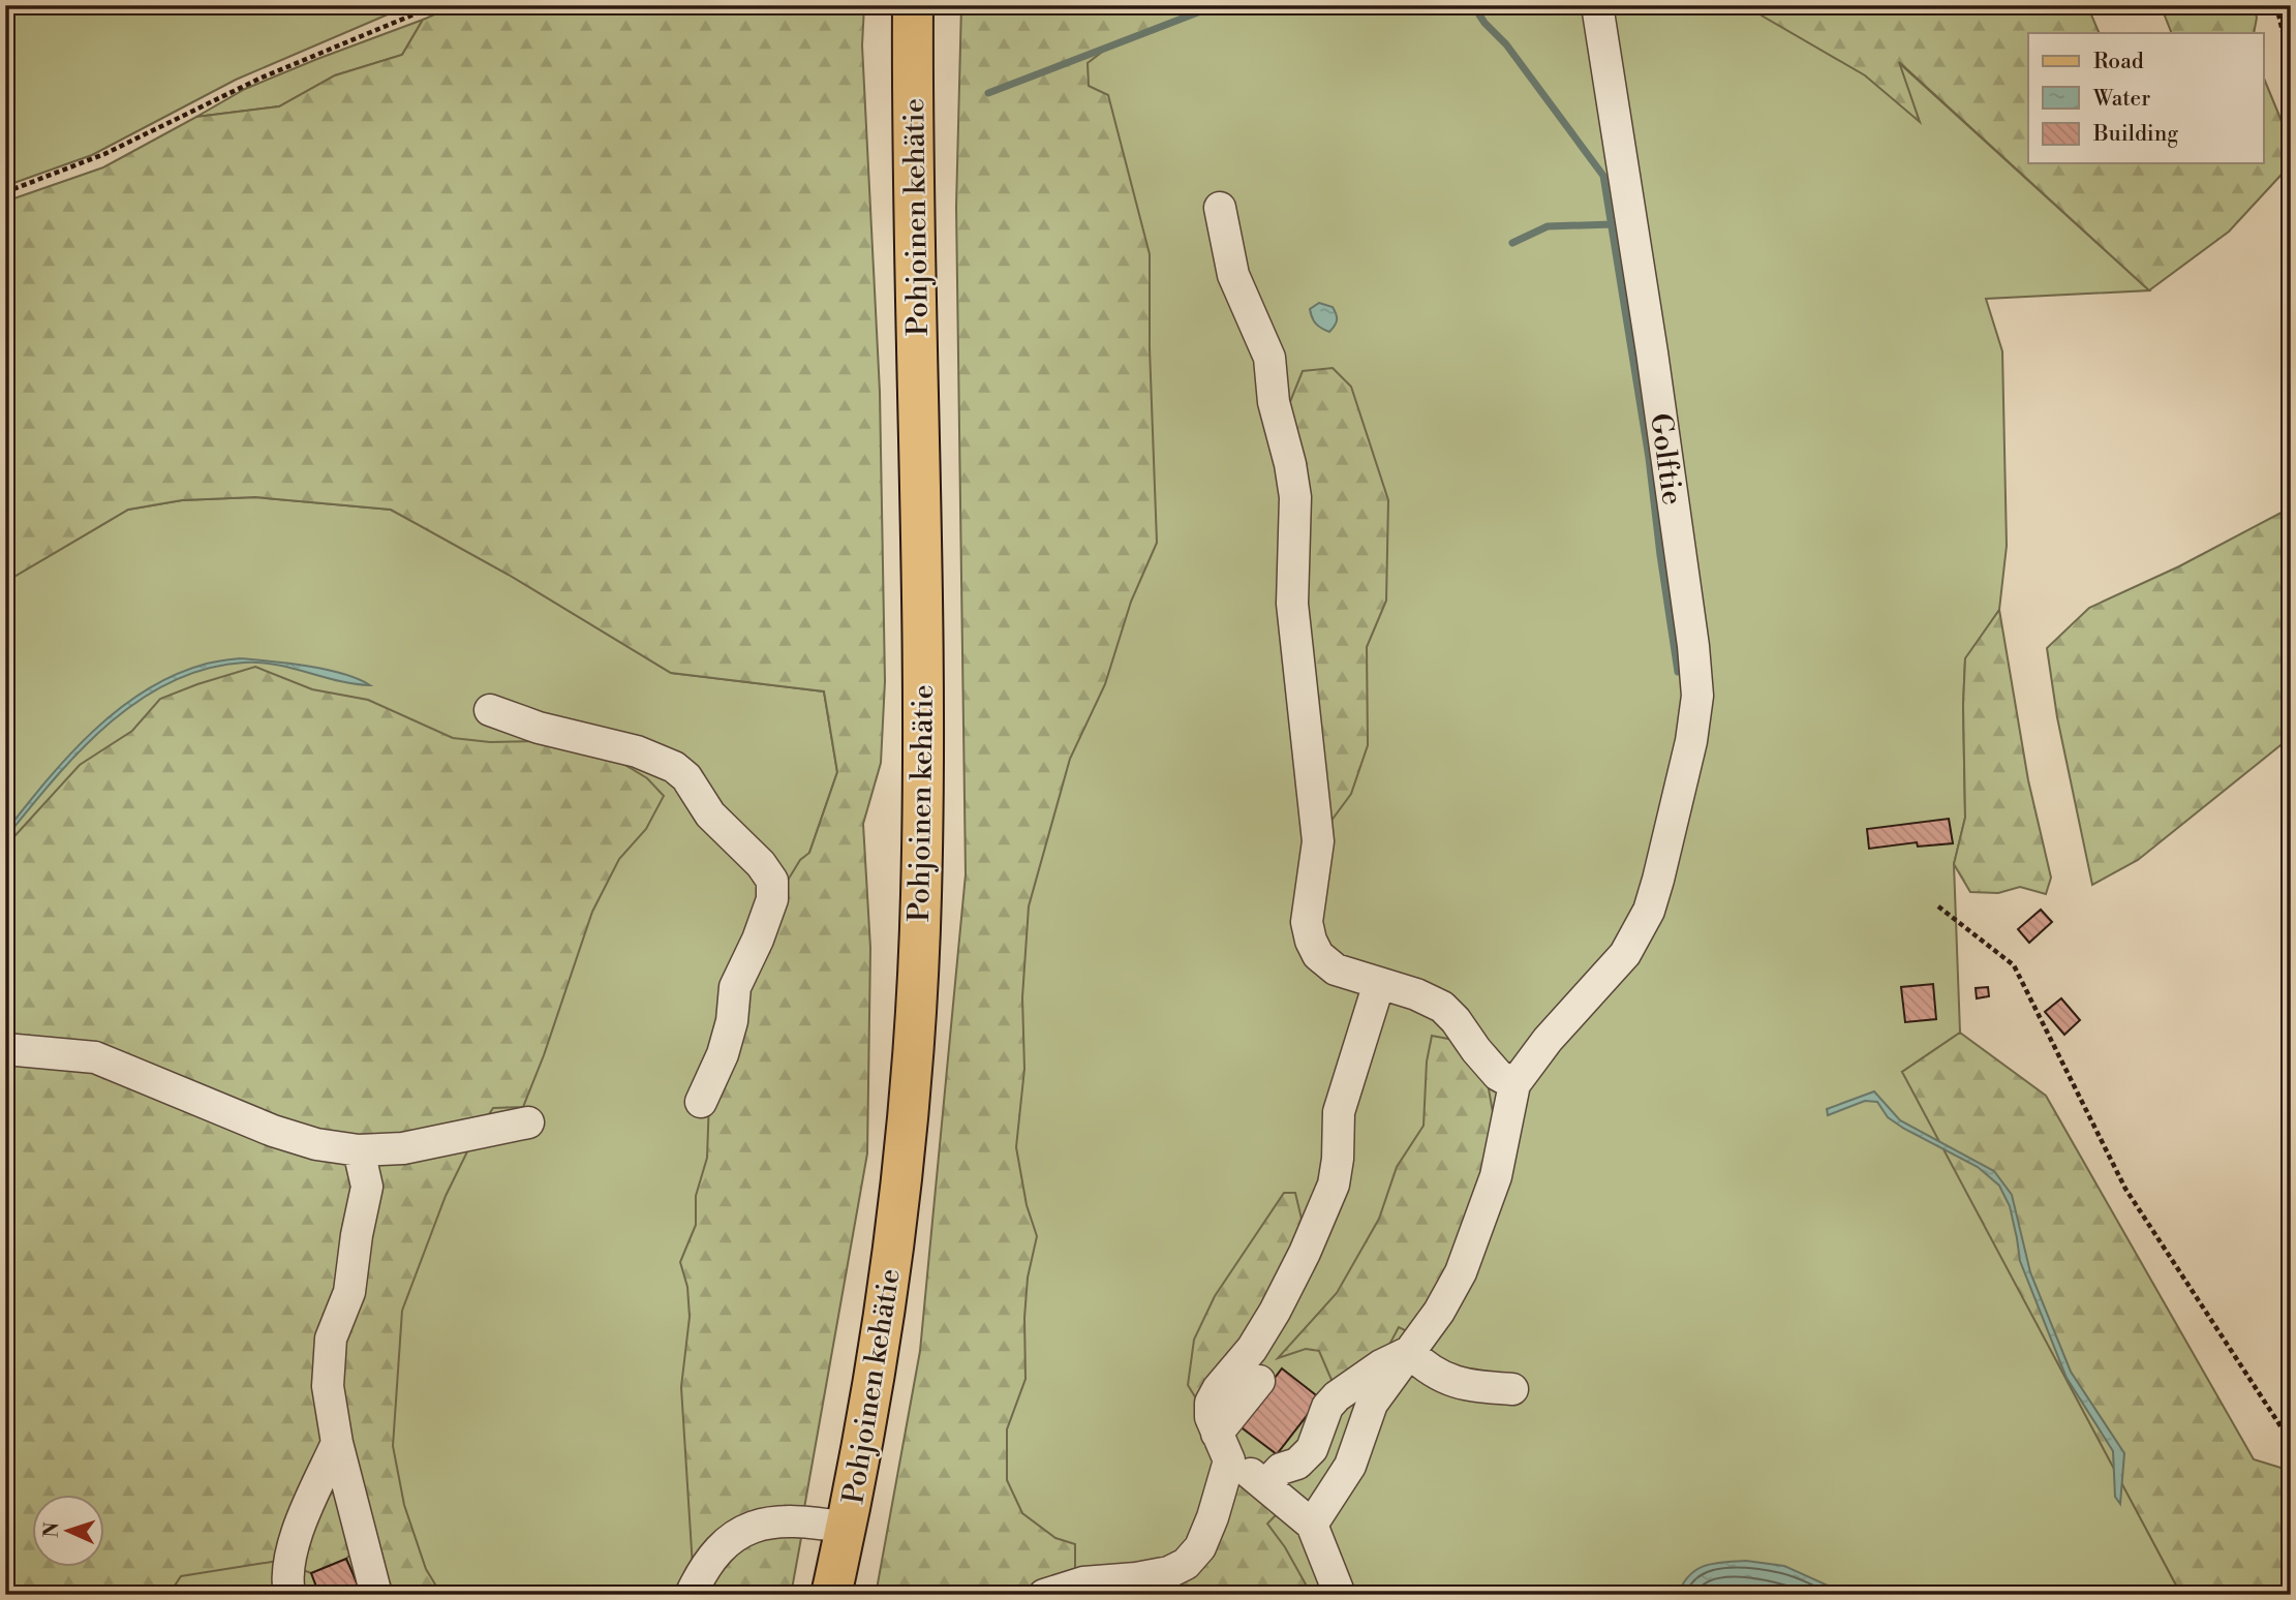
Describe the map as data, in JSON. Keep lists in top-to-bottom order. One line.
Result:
{"streets":{"main road":["Pohjoinen kehätie"],"street":["Golftie"]},"legend":["Road","Water","Building"],"north":"left"}
